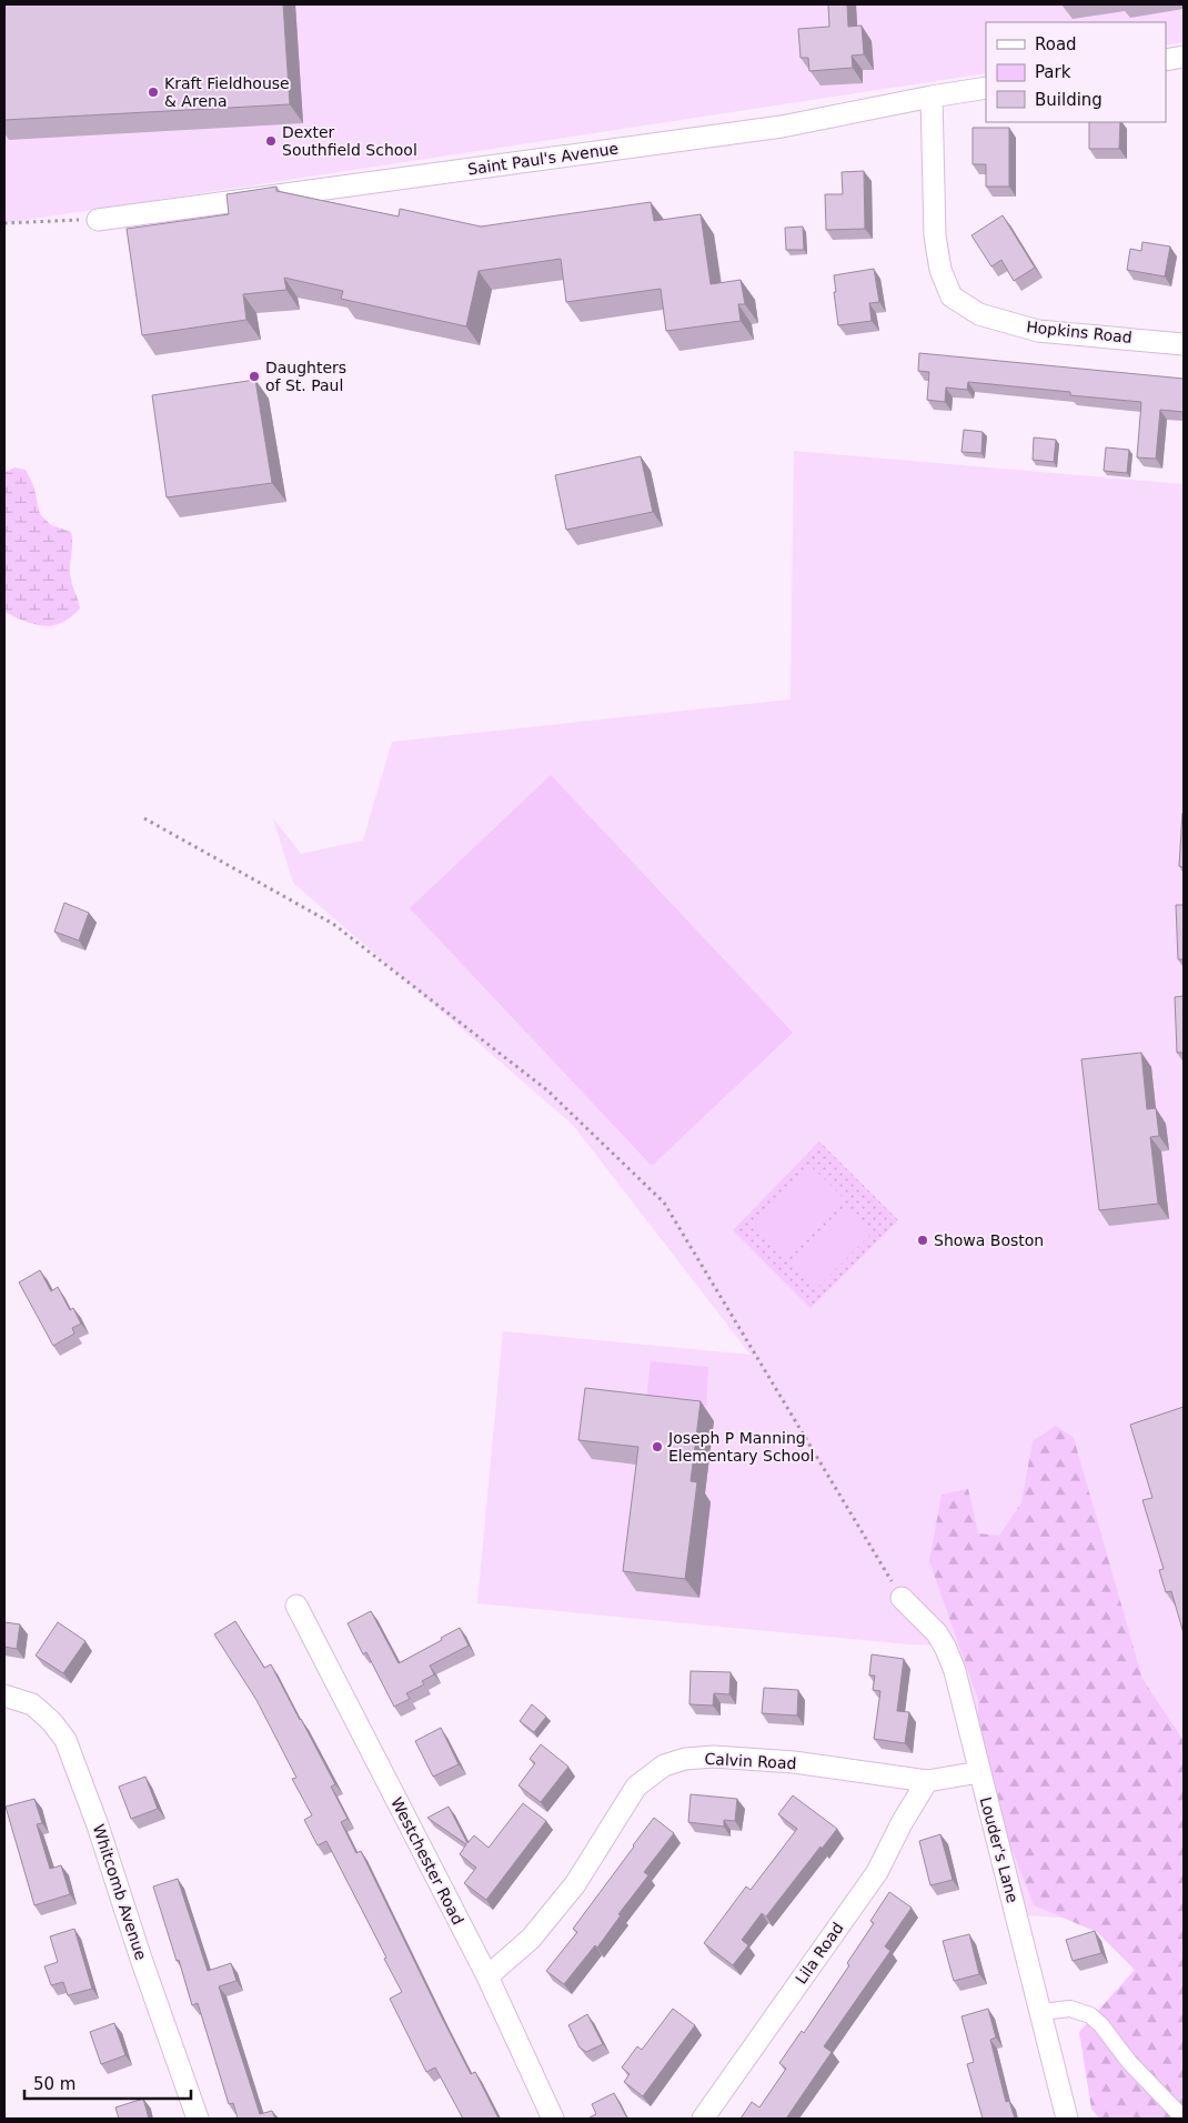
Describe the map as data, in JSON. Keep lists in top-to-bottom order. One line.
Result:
{"streets":{"street":["Saint Paul's Avenue","Hopkins Road","Calvin Road","Louder's Lane","Westchester Road","Whitcomb Avenue","Lila Road"]},"crossings":[["Saint Paul's Avenue","Hopkins Road"],["Calvin Road","Louder's Lane"],["Calvin Road","Westchester Road"],["Calvin Road","Lila Road"]],"places":["Kraft Fieldhouse & Arena","Dexter Southfield School","Daughters of St. Paul","Showa Boston","Joseph P Manning Elementary School"],"legend":["Road","Park","Building"],"scale_bar":"50 m"}
